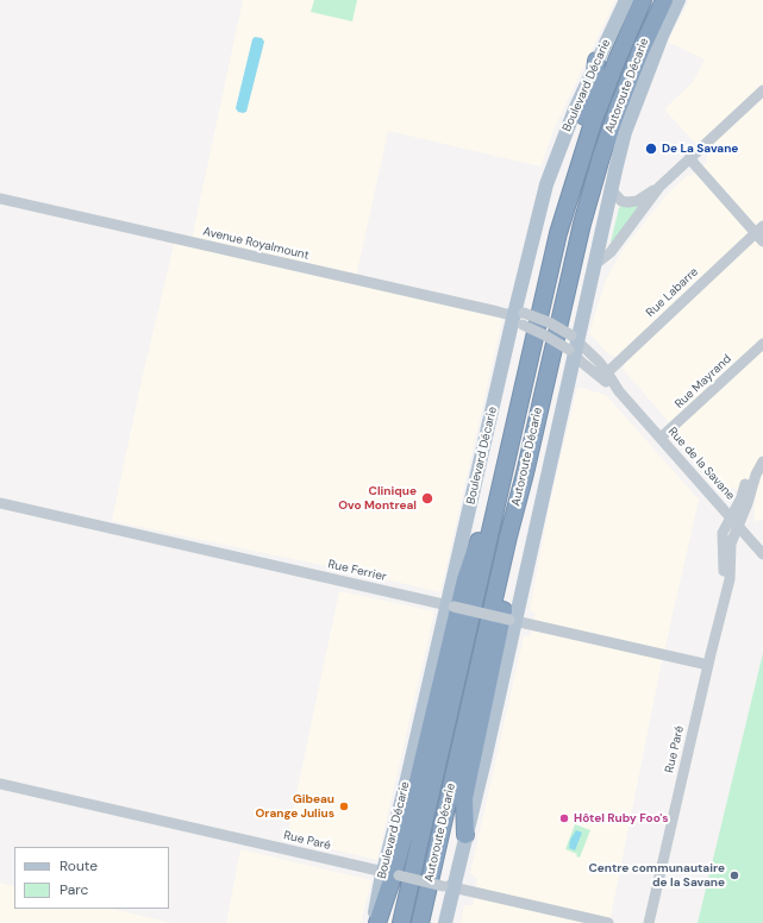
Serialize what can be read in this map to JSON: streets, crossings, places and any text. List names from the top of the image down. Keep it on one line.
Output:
{"streets":{"highway":["Autoroute Décarie"],"main road":["Boulevard Décarie"],"street":["Avenue Royalmount","Rue Labarre","Rue Mayrand","Rue de la Savane","Rue Ferrier","Rue Paré"]},"crossings":[["Boulevard Décarie","Avenue Royalmount"],["Boulevard Décarie","Rue de la Savane"],["Boulevard Décarie","Rue Ferrier"],["Boulevard Décarie","Rue Paré"],["Avenue Royalmount","Rue de la Savane"],["Rue Labarre","Rue de la Savane"],["Rue Mayrand","Rue de la Savane"],["Rue Ferrier","Rue Paré"]],"places":["De La Savane","Clinique Ovo Montreal","Gibeau Orange Julius","Hôtel Ruby Foo's","Centre communautaire de la Savane"],"legend":["Route","Parc"]}
